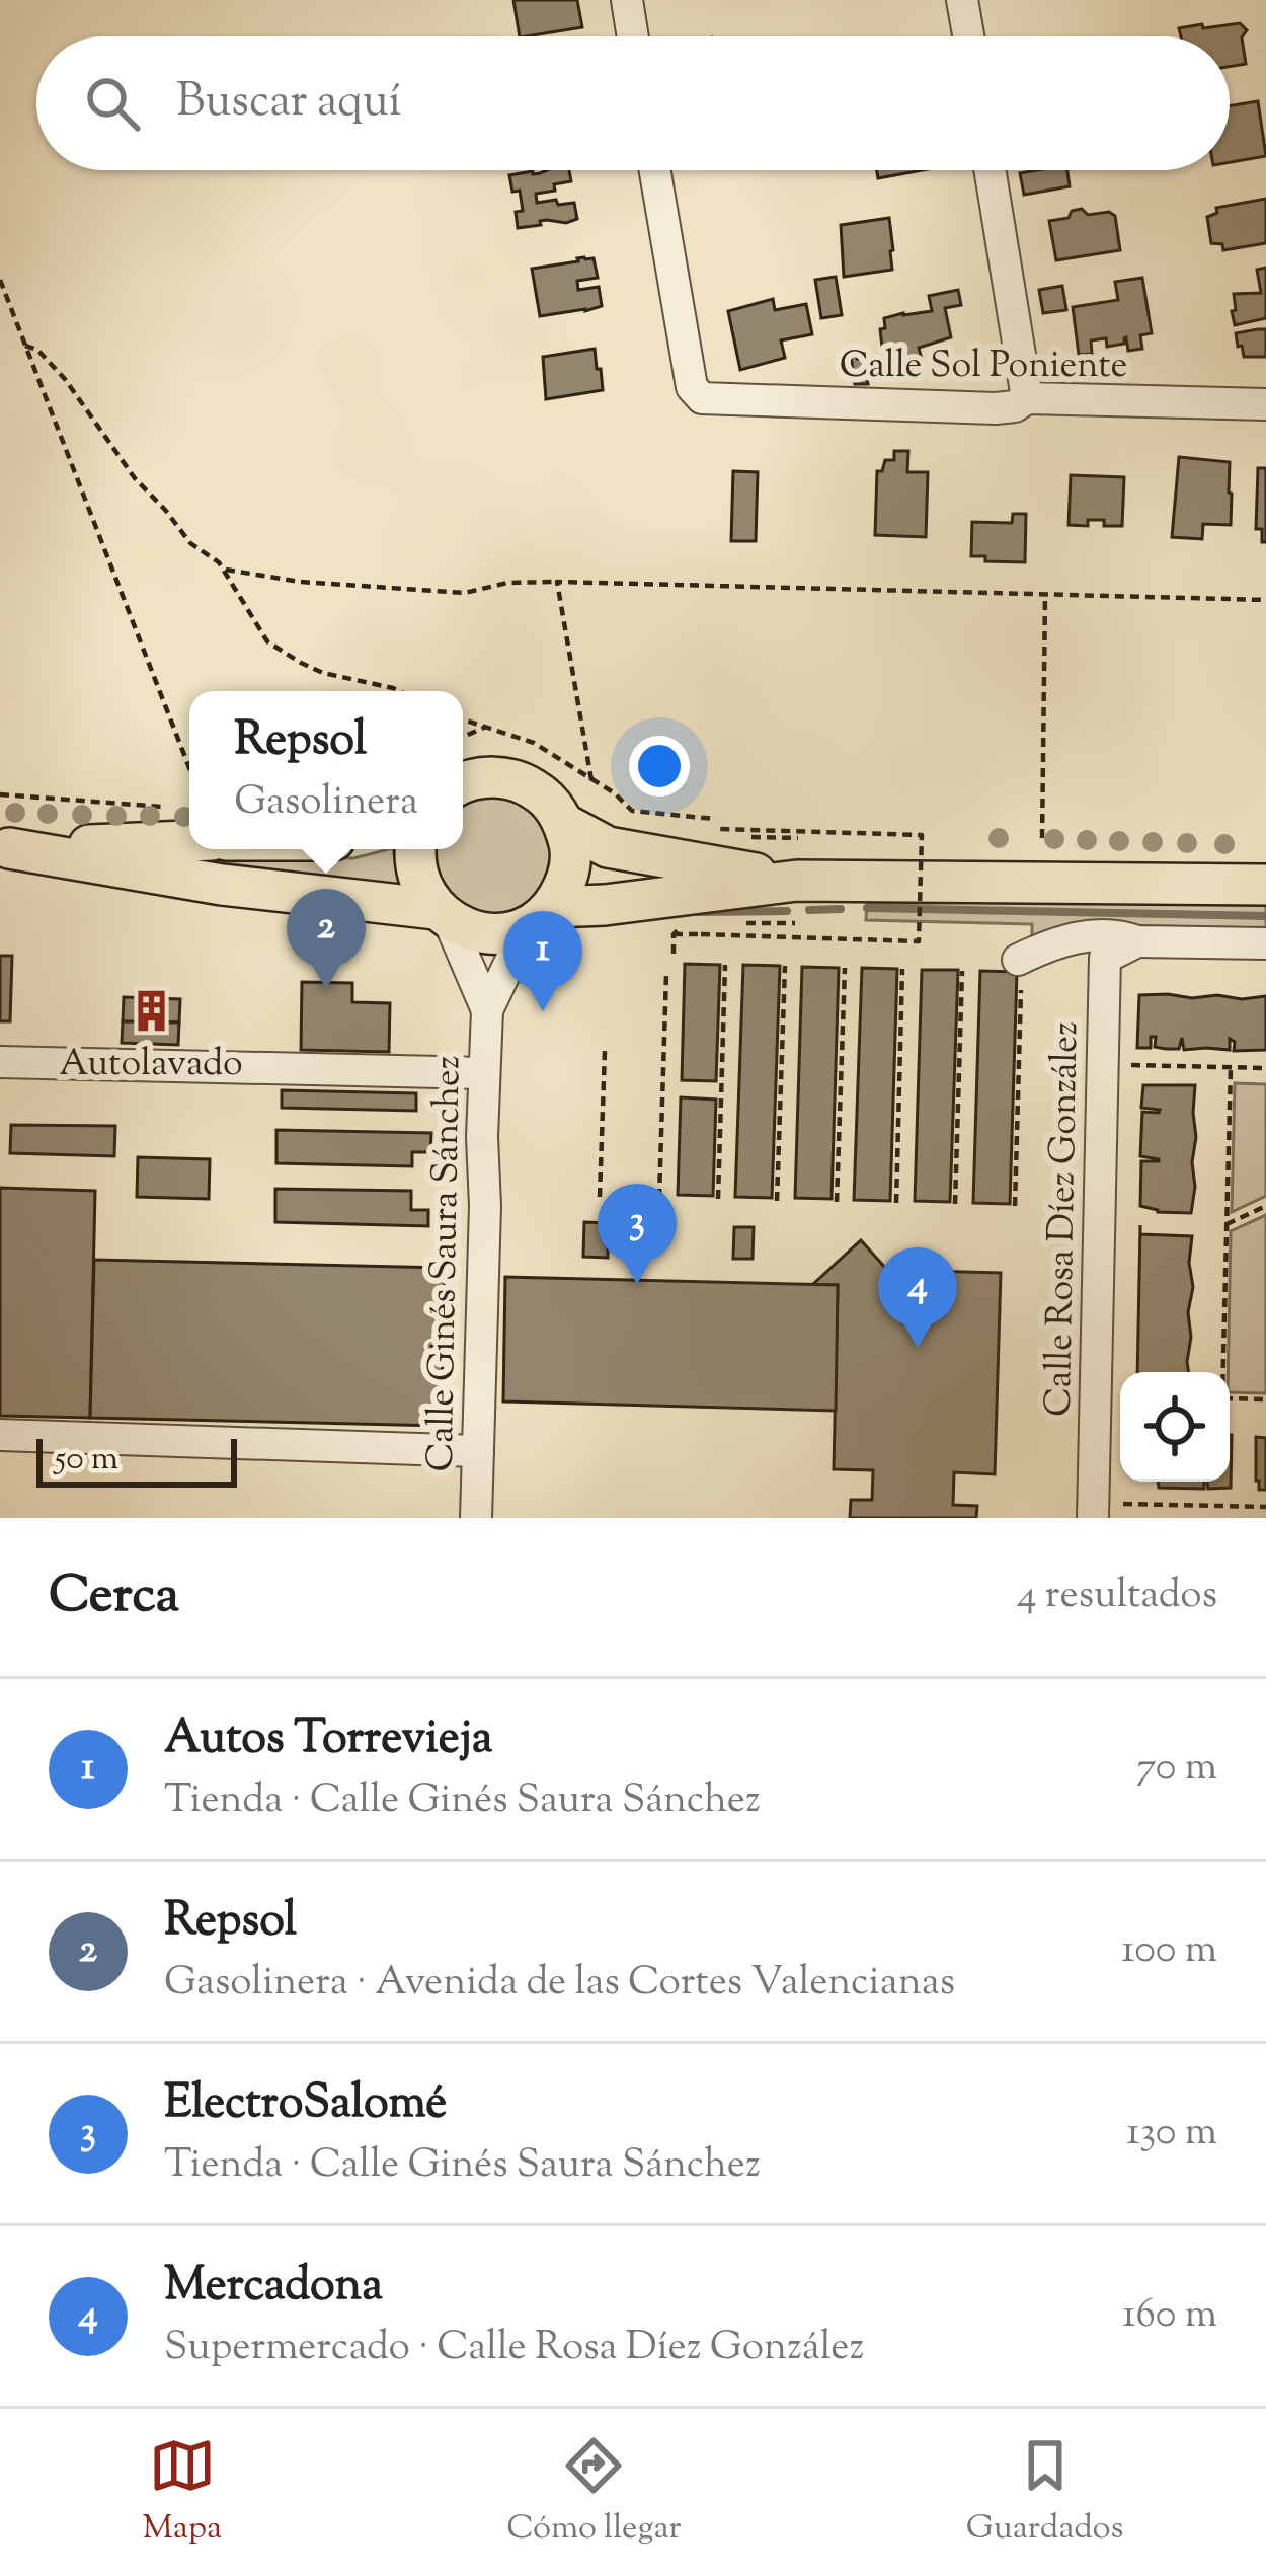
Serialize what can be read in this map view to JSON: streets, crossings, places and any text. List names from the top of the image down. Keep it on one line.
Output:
{"streets":{"street":["Calle Sol Poniente","Calle Rosa Díez González","Calle Ginés Saura Sánchez"]},"places":{"building":["Autolavado"]},"scale_bar":"50 m","page":{"search":"Buscar aquí","popup":["Repsol","Gasolinera"],"pins":["2","1","3","4"],"scale":"50 m","heading":["Cerca","4 resultados"],"list":[{"mark":"1","name":"Autos Torrevieja","note":"Tienda · Calle Ginés Saura Sánchez","value":"70 m"},{"mark":"2","name":"Repsol","note":"Gasolinera · Avenida de las Cortes Valencianas","value":"100 m"},{"mark":"3","name":"ElectroSalomé","note":"Tienda · Calle Ginés Saura Sánchez","value":"130 m"},{"mark":"4","name":"Mercadona","note":"Supermercado · Calle Rosa Díez González","value":"160 m"}],"nav":["Mapa","Cómo llegar","Guardados"]}}
